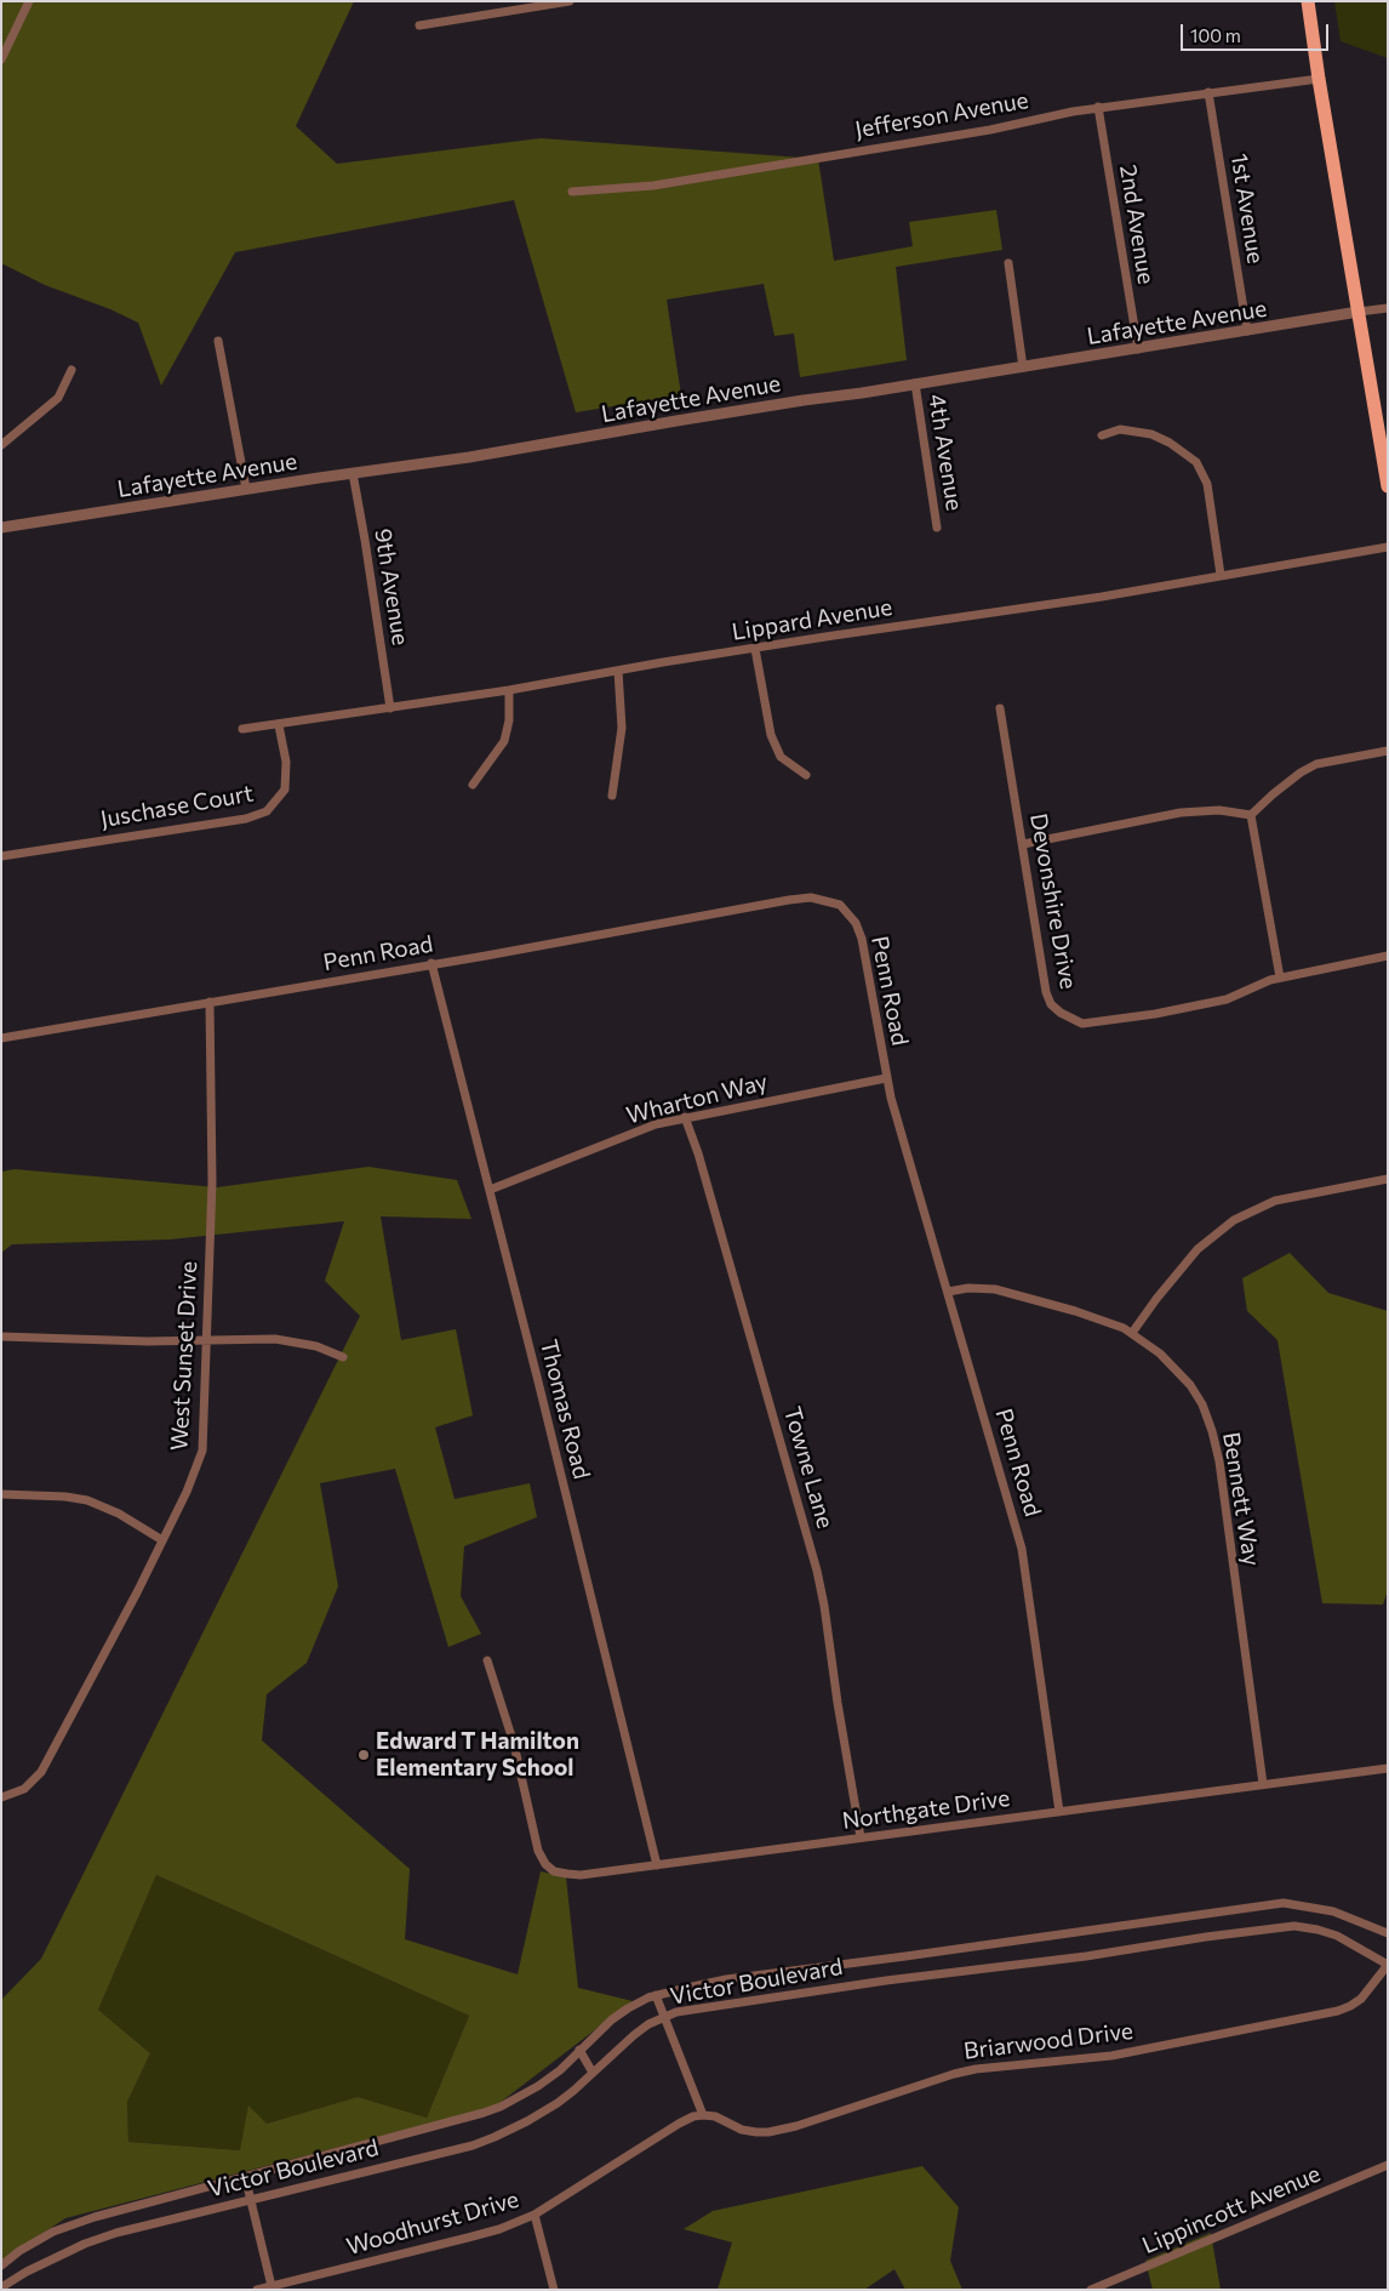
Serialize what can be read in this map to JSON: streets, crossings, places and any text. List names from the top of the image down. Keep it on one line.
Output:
{"streets":{"street":["Jefferson Avenue","1st Avenue","2nd Avenue","Lafayette Avenue","4th Avenue","9th Avenue","Lippard Avenue","Juschase Court","Devonshire Drive","Penn Road","Wharton Way","West Sunset Drive","Thomas Road","Towne Lane","Bennett Way","Northgate Drive","Victor Boulevard","Briarwood Drive","Lippincott Avenue","Woodhurst Drive"]},"crossings":[["Jefferson Avenue","1st Avenue"],["Jefferson Avenue","2nd Avenue"],["1st Avenue","Lafayette Avenue"],["2nd Avenue","Lafayette Avenue"],["Lafayette Avenue","4th Avenue"],["Lafayette Avenue","9th Avenue"],["9th Avenue","Lippard Avenue"],["Lippard Avenue","Juschase Court"],["Penn Road","Wharton Way"],["Penn Road","West Sunset Drive"],["Penn Road","Thomas Road"],["Penn Road","Bennett Way"],["Penn Road","Northgate Drive"],["Wharton Way","Thomas Road"],["Wharton Way","Towne Lane"],["Thomas Road","Northgate Drive"],["Towne Lane","Northgate Drive"],["Bennett Way","Northgate Drive"],["Victor Boulevard","Briarwood Drive"],["Briarwood Drive","Woodhurst Drive"]],"places":["Edward T Hamilton Elementary School"],"scale_bar":"100 m"}
